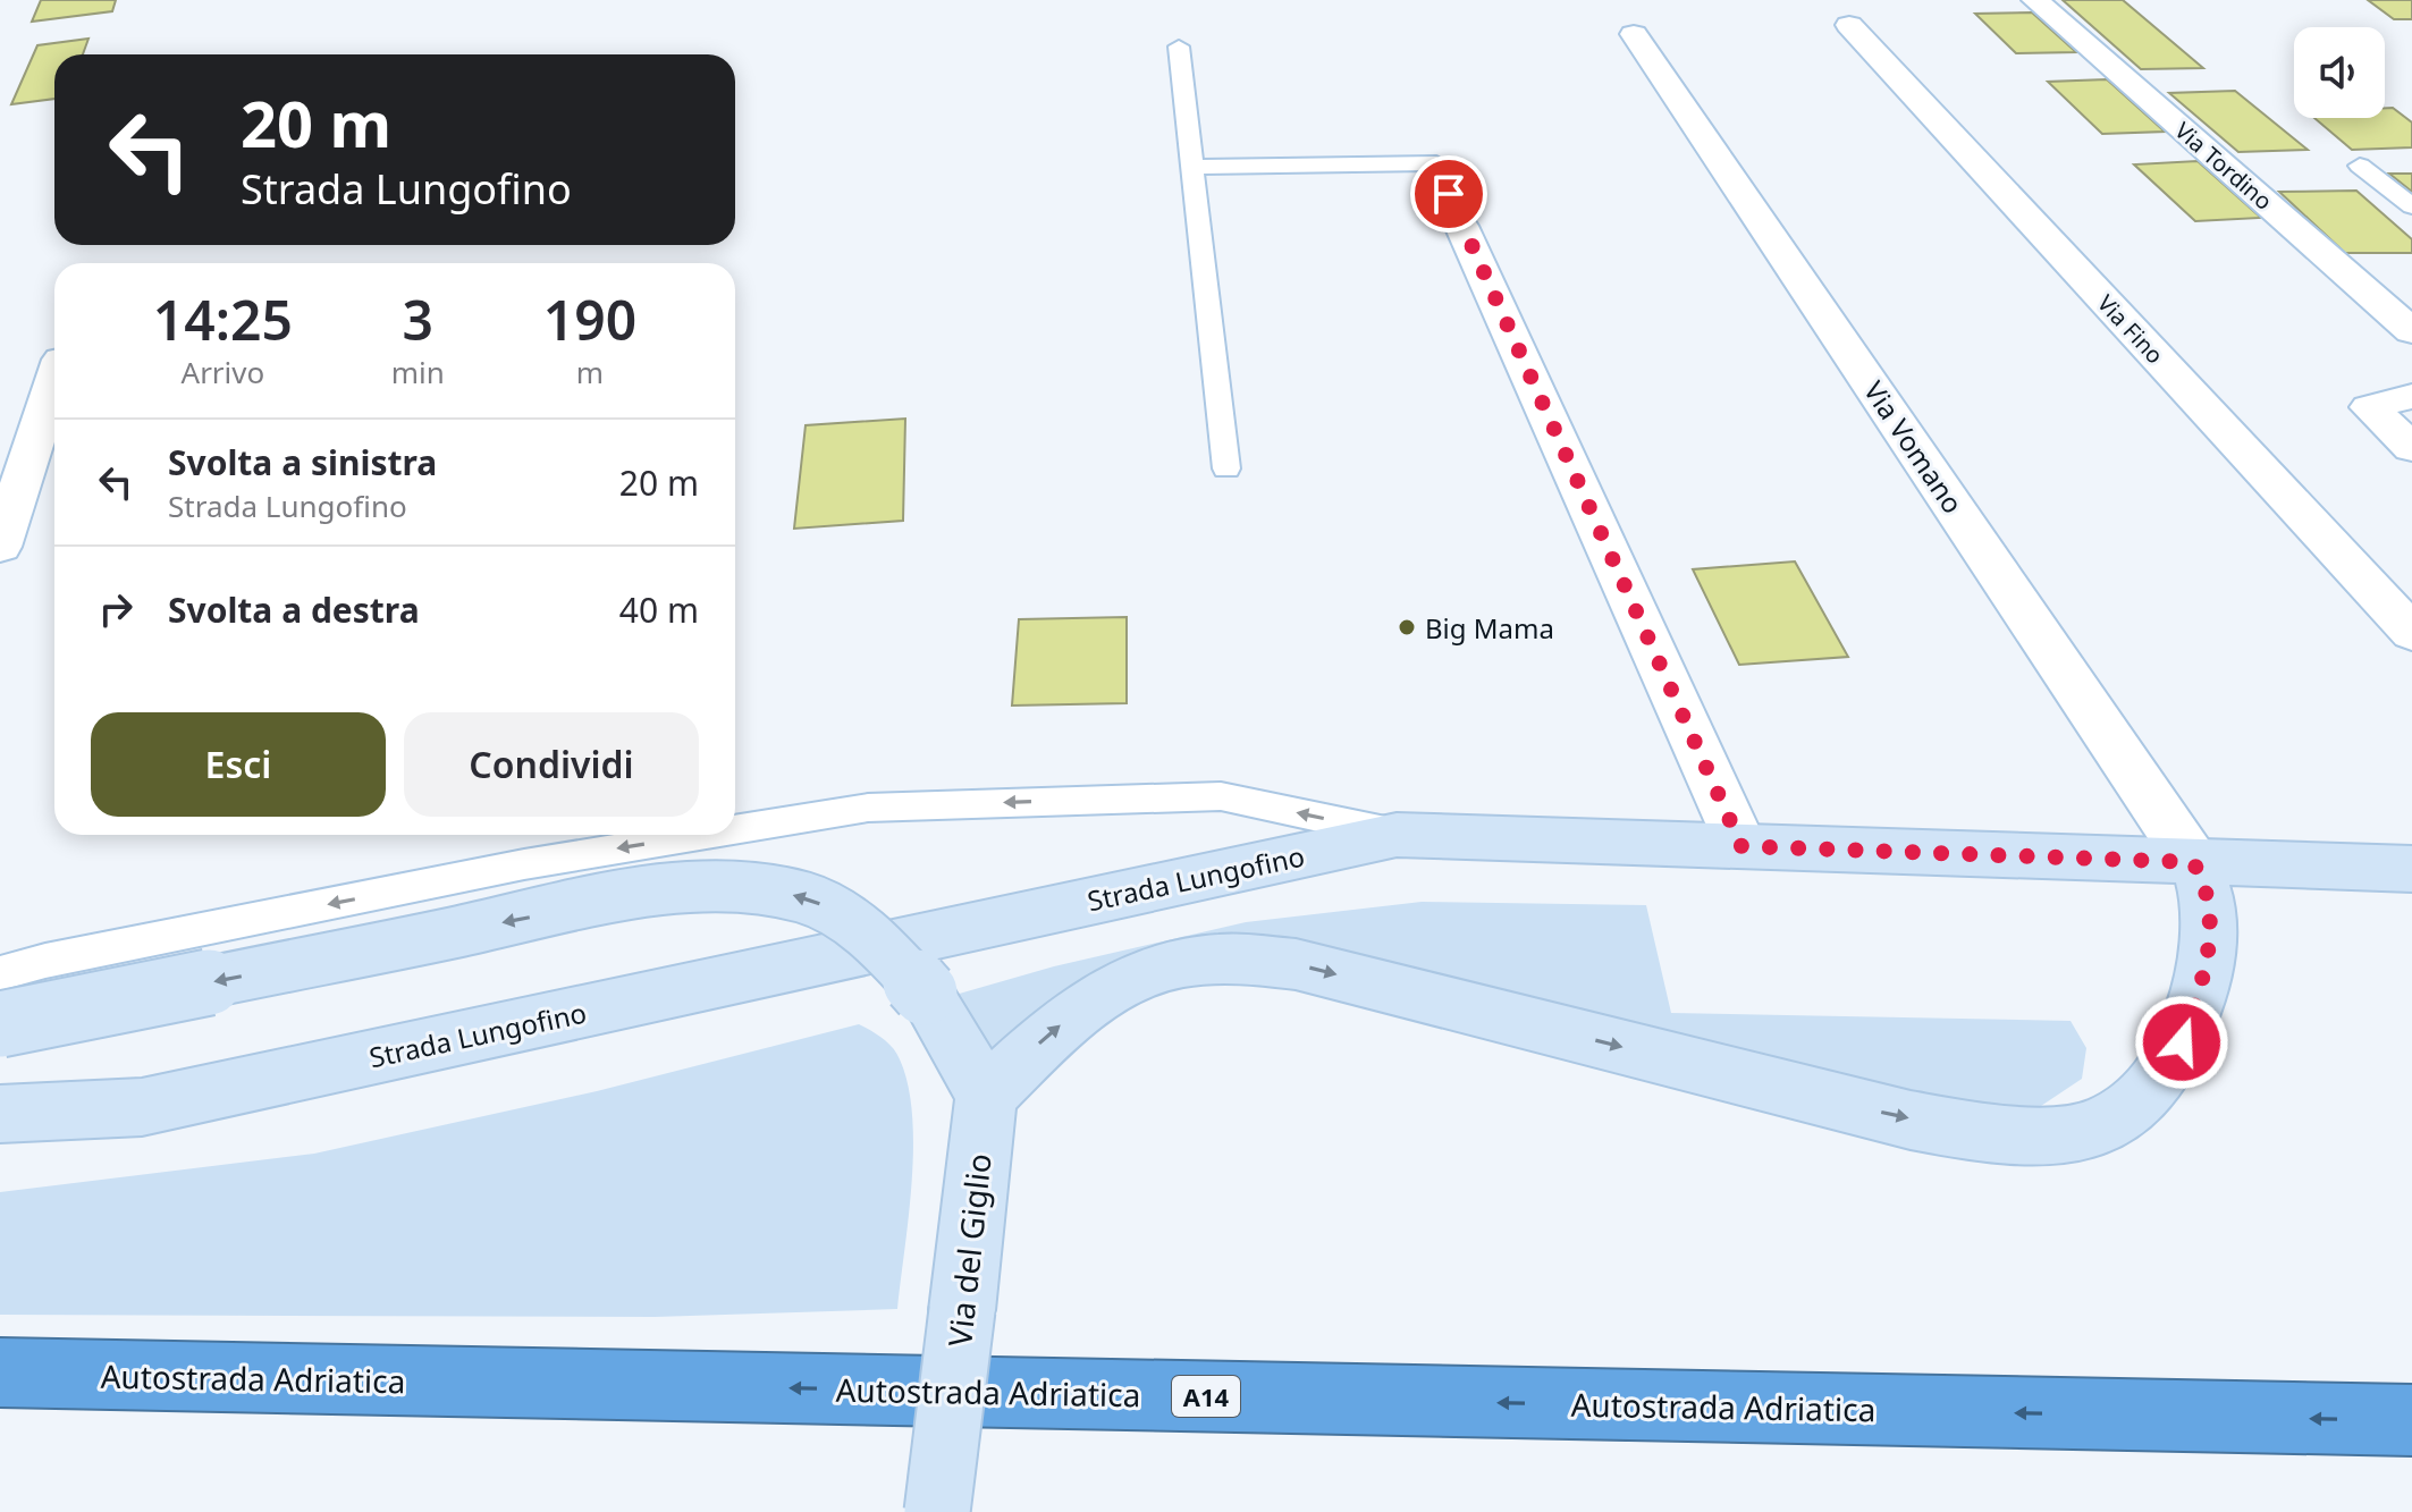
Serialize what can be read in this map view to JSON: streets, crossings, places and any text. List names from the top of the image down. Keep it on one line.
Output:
{"streets":{"highway":["Autostrada Adriatica","A14"],"main road":["Strada Lungofino","Via del Giglio"],"street":["Via Tordino","Via Fino","Via Vomano"]},"crossings":[["Via Vomano","Strada Lungofino"]],"one_way":["Autostrada Adriatica"],"places":["Big Mama"],"page":{"turn":["20 m","Strada Lungofino"],"eta":["14:25","Arrivo","3","min","190","m"],"list":[{"name":"Svolta a sinistra","note":"Strada Lungofino","value":"20 m"},{"name":"Svolta a destra","value":"40 m"}],"buttons":["Esci","Condividi"]}}
